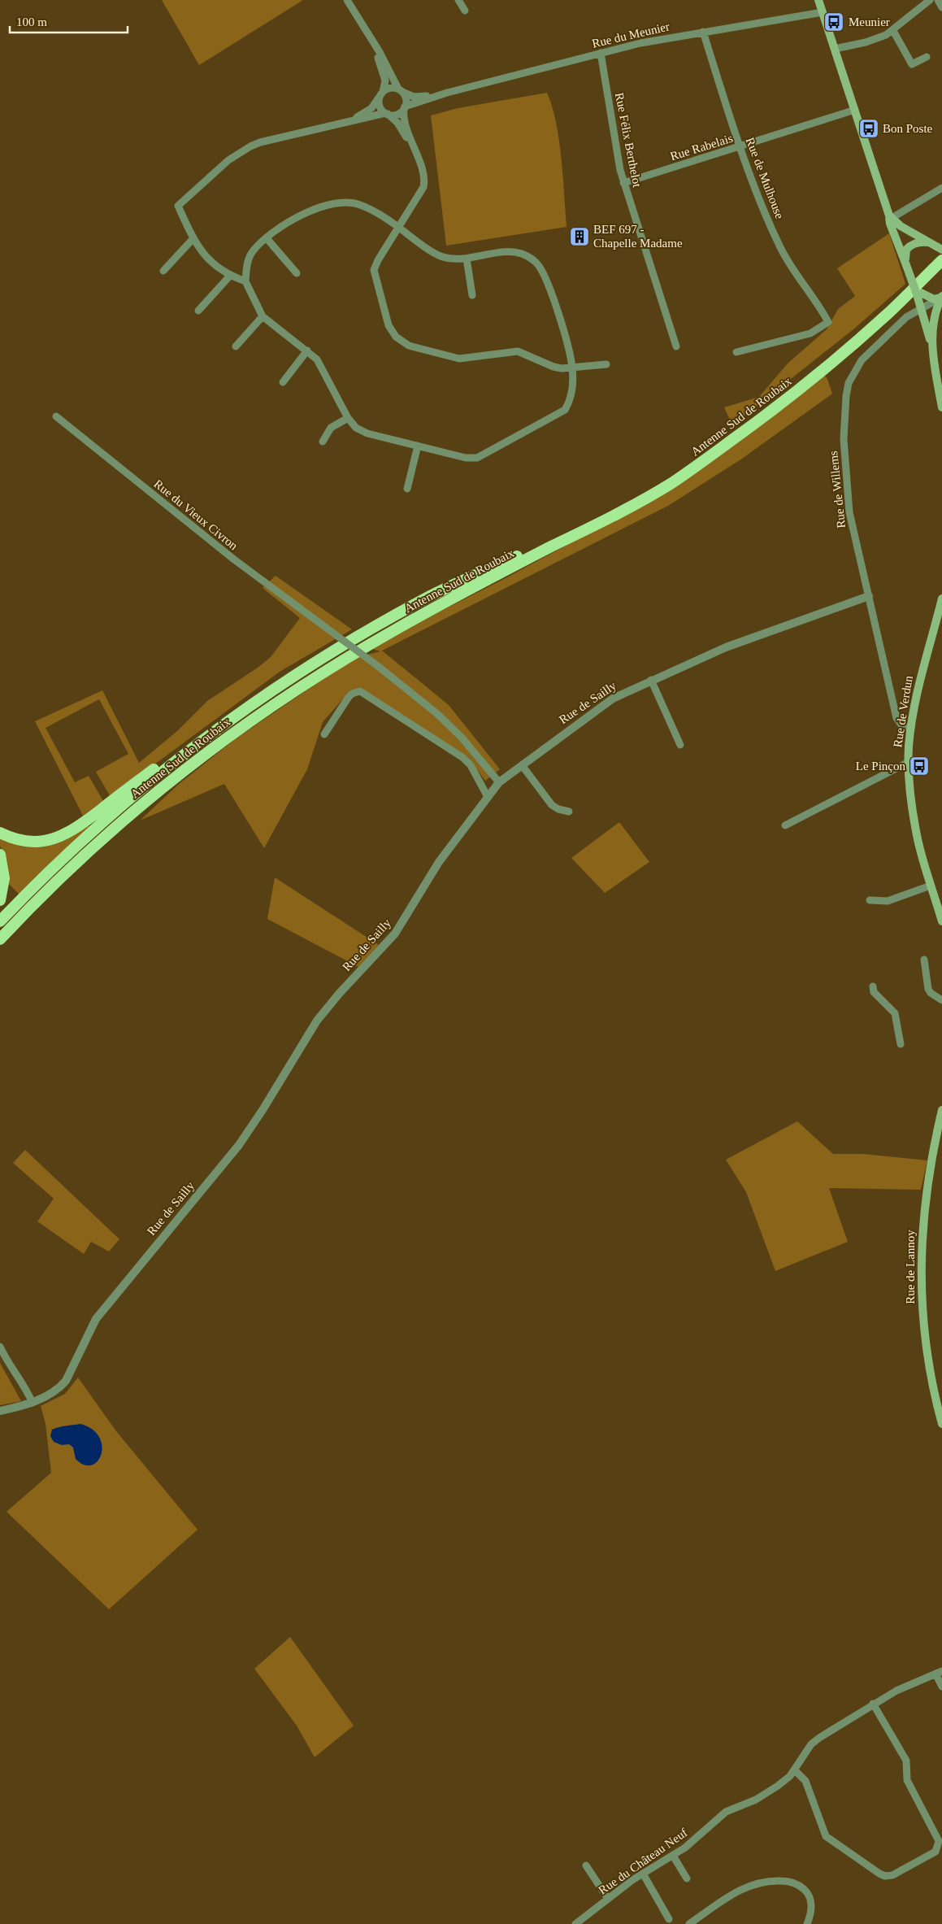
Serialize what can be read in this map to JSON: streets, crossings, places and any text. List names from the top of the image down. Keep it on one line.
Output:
{"streets":{"highway":["Antenne Sud de Roubaix"],"main road":["Rue de Verdun","Rue de Lannoy"],"street":["Rue du Meunier","Rue Félix Berthelot","Rue Rabelais","Rue de Mulhouse","Rue de Willems","Rue du Vieux Civron","Rue de Sailly","Rue du Château Neuf"]},"crossings":[["Rue du Meunier","Rue Félix Berthelot"],["Rue du Meunier","Rue de Mulhouse"],["Rue Félix Berthelot","Rue Rabelais"],["Rue Rabelais","Rue de Mulhouse"],["Rue de Willems","Rue de Sailly"],["Rue de Willems","Rue de Verdun"],["Rue du Vieux Civron","Rue de Sailly"]],"places":{"bus stop":["Meunier","Bon Poste","Le Pinçon"],"building":["BEF 697 - Chapelle Madame"]},"scale_bar":"100 m"}
